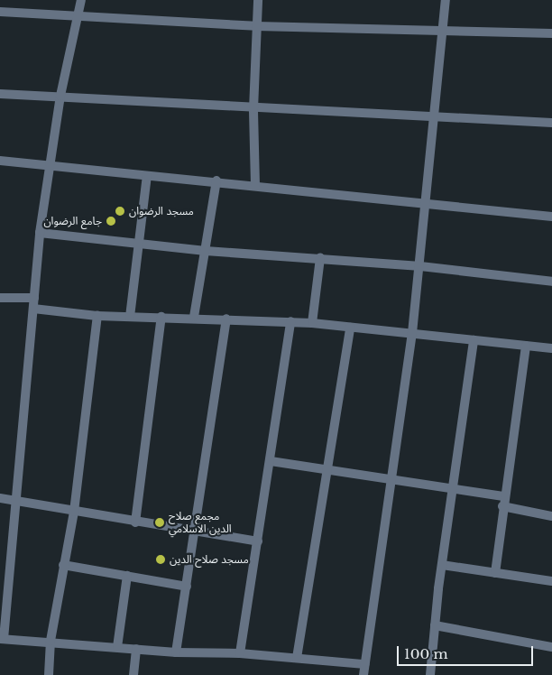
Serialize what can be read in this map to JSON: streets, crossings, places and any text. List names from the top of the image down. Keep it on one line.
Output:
{"places":["مسجد الرضوان","جامع الرضوان","مجمع صلاح الدين الاسلامي","مسجد صلاح الدين"],"scale_bar":"100 m"}
